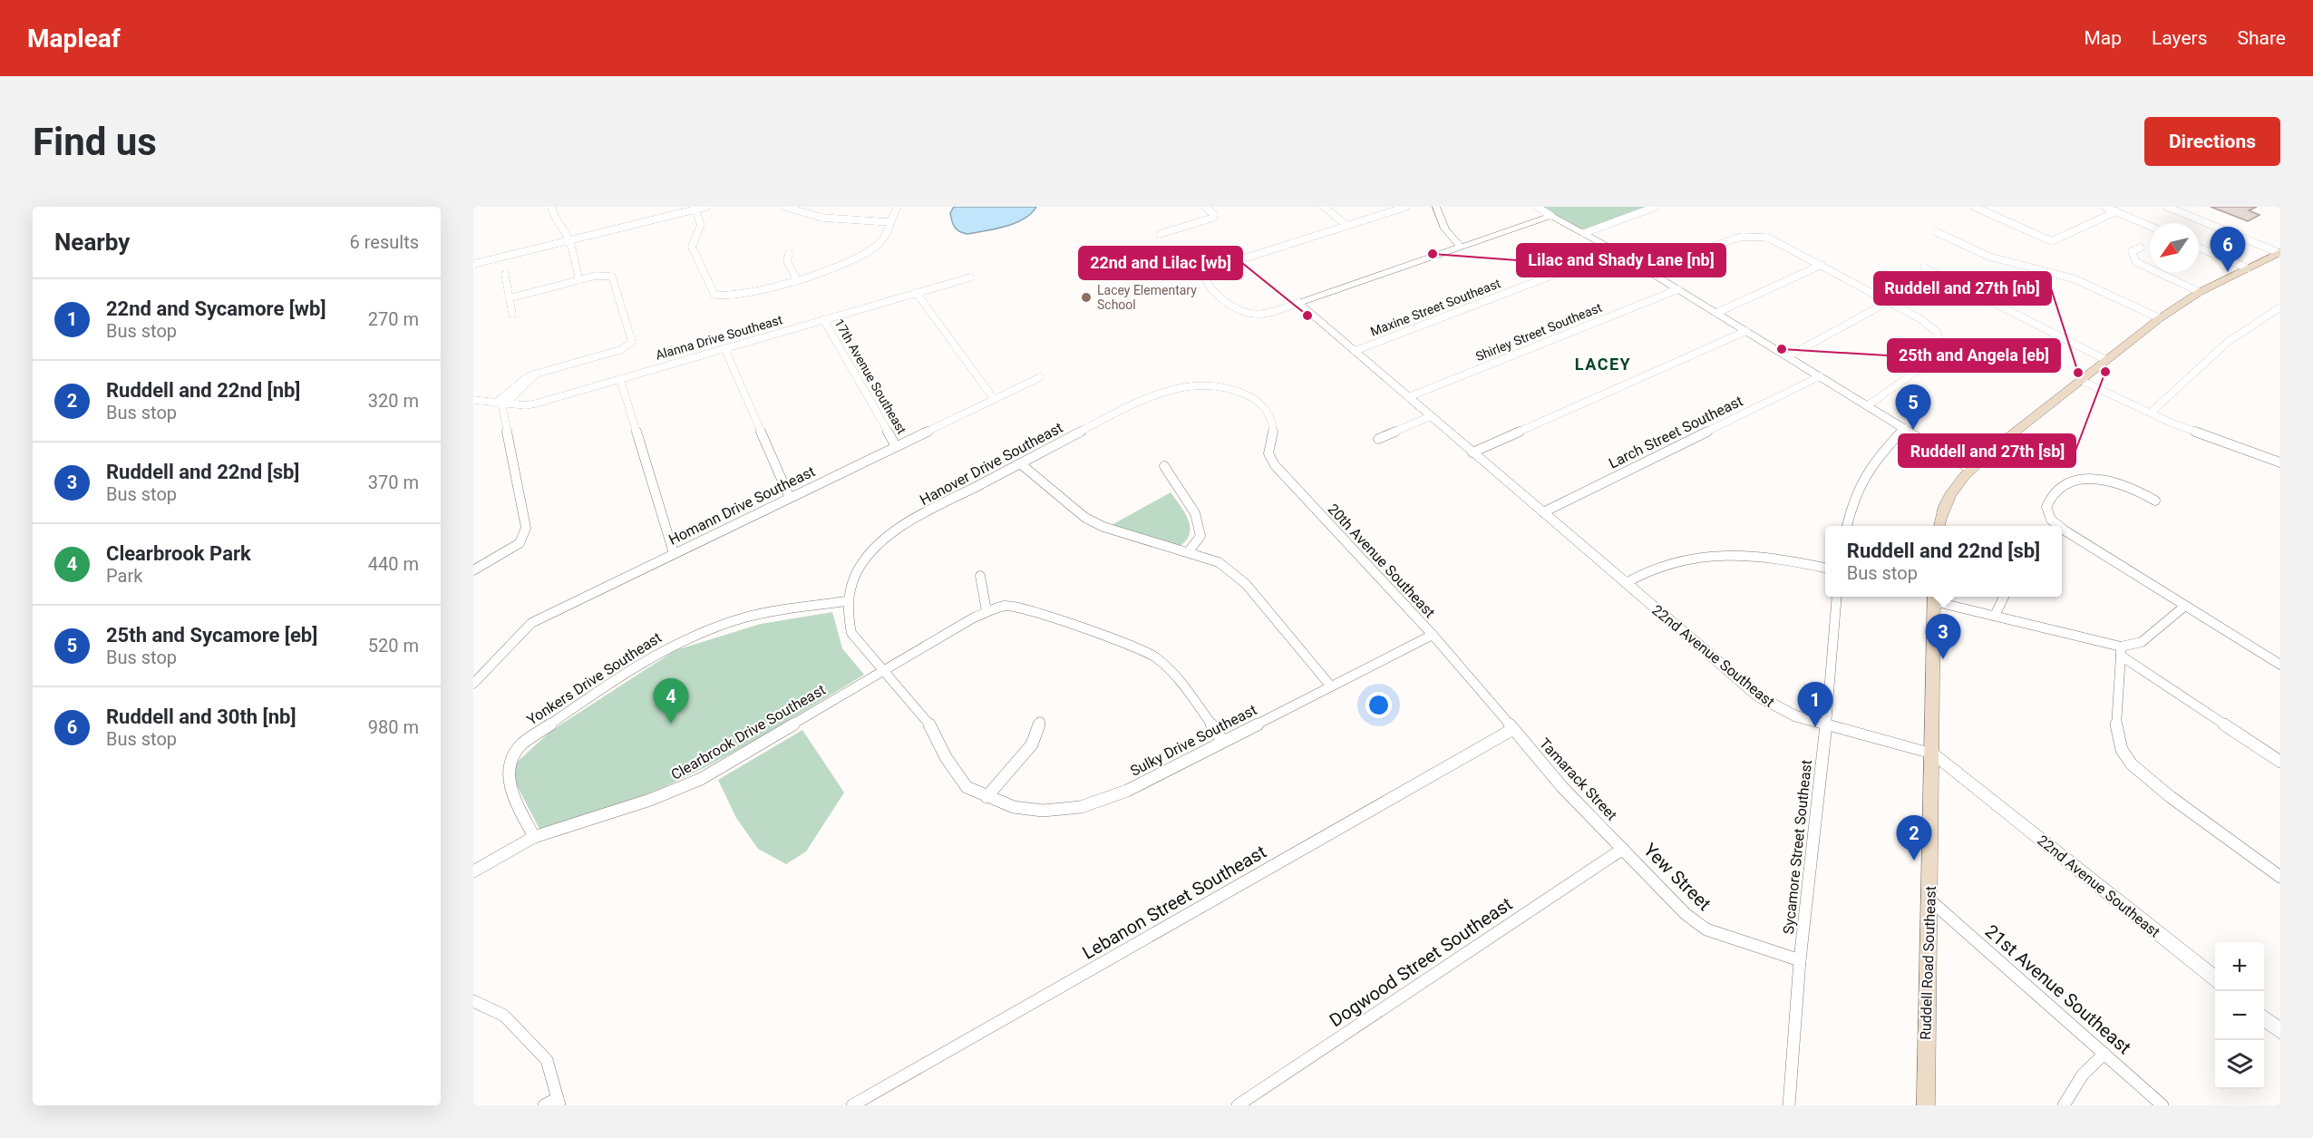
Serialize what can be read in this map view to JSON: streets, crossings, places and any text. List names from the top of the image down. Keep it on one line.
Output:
{"streets":{"main road":["Ruddell Road Southeast"],"street":["Maxine Street Southeast","Shirley Street Southeast","Alanna Drive Southeast","17th Avenue Southeast","Larch Street Southeast","Hanover Drive Southeast","Homann Drive Southeast","20th Avenue Southeast","22nd Avenue Southeast","Yonkers Drive Southeast","Clearbrook Drive Southeast","Sulky Drive Southeast","Tamarack Street","Sycamore Street Southeast","Yew Street","Lebanon Street Southeast","Dogwood Street Southeast","21st Avenue Southeast"]},"crossings":[["Maxine Street Southeast","22nd Avenue Southeast"],["Shirley Street Southeast","22nd Avenue Southeast"],["Alanna Drive Southeast","17th Avenue Southeast"],["17th Avenue Southeast","Homann Drive Southeast"],["Larch Street Southeast","22nd Avenue Southeast"],["Hanover Drive Southeast","20th Avenue Southeast"],["Hanover Drive Southeast","Yonkers Drive Southeast"],["Hanover Drive Southeast","Clearbrook Drive Southeast"],["Hanover Drive Southeast","Sulky Drive Southeast"],["20th Avenue Southeast","Sulky Drive Southeast"],["20th Avenue Southeast","Tamarack Street"],["20th Avenue Southeast","Lebanon Street Southeast"],["22nd Avenue Southeast","Sycamore Street Southeast"],["22nd Avenue Southeast","Ruddell Road Southeast"],["Yonkers Drive Southeast","Clearbrook Drive Southeast"],["Tamarack Street","Yew Street"],["Tamarack Street","Lebanon Street Southeast"],["Tamarack Street","Dogwood Street Southeast"],["Sycamore Street Southeast","Yew Street"],["Yew Street","Dogwood Street Southeast"],["Ruddell Road Southeast","21st Avenue Southeast"]],"districts":["LACEY"],"places":["Lilac and Shady Lane [nb]","Lacey Elementary School","22nd and Lilac [wb]","25th and Angela [eb]","Ruddell and 27th [sb]","Ruddell and 27th [nb]"],"north":"bottom left","page":{"header":"Mapleaf","nav":["Map","Layers","Share"],"buttons":"Directions","title":"Find us","heading":["Nearby","6 results"],"pins":["6","5","3","4","1","2"],"list":[{"mark":"1","name":"22nd and Sycamore [wb]","note":"Bus stop","value":"270 m"},{"mark":"2","name":"Ruddell and 22nd [nb]","note":"Bus stop","value":"320 m"},{"mark":"3","name":"Ruddell and 22nd [sb]","note":"Bus stop","value":"370 m"},{"mark":"4","name":"Clearbrook Park","note":"Park","value":"440 m"},{"mark":"5","name":"25th and Sycamore [eb]","note":"Bus stop","value":"520 m"},{"mark":"6","name":"Ruddell and 30th [nb]","note":"Bus stop","value":"980 m"}],"popup":["Ruddell and 22nd [sb]","Bus stop"],"map_buttons":["+","−"]}}
